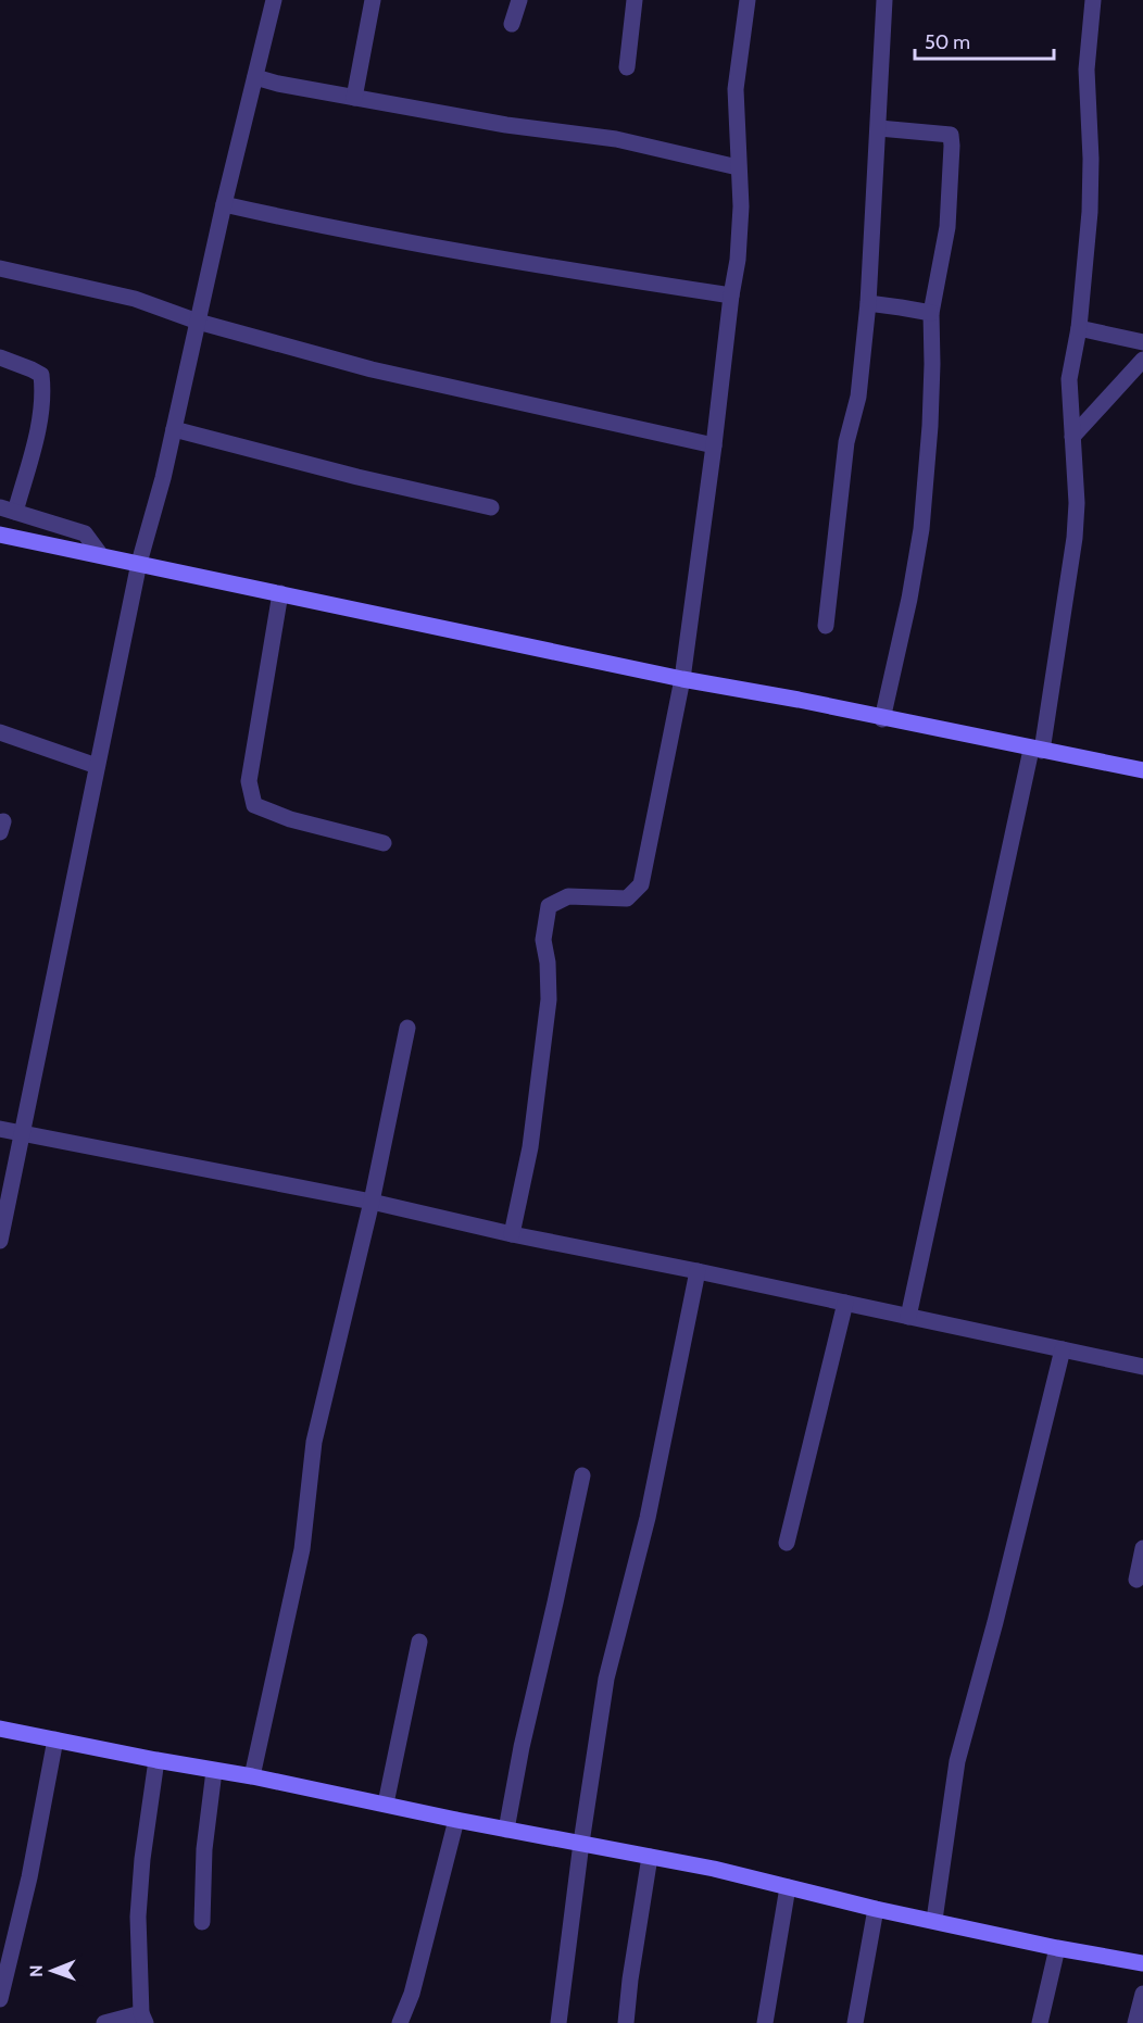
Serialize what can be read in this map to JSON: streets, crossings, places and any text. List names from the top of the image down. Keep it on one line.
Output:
{"scale_bar":"50 m","north":"left"}
